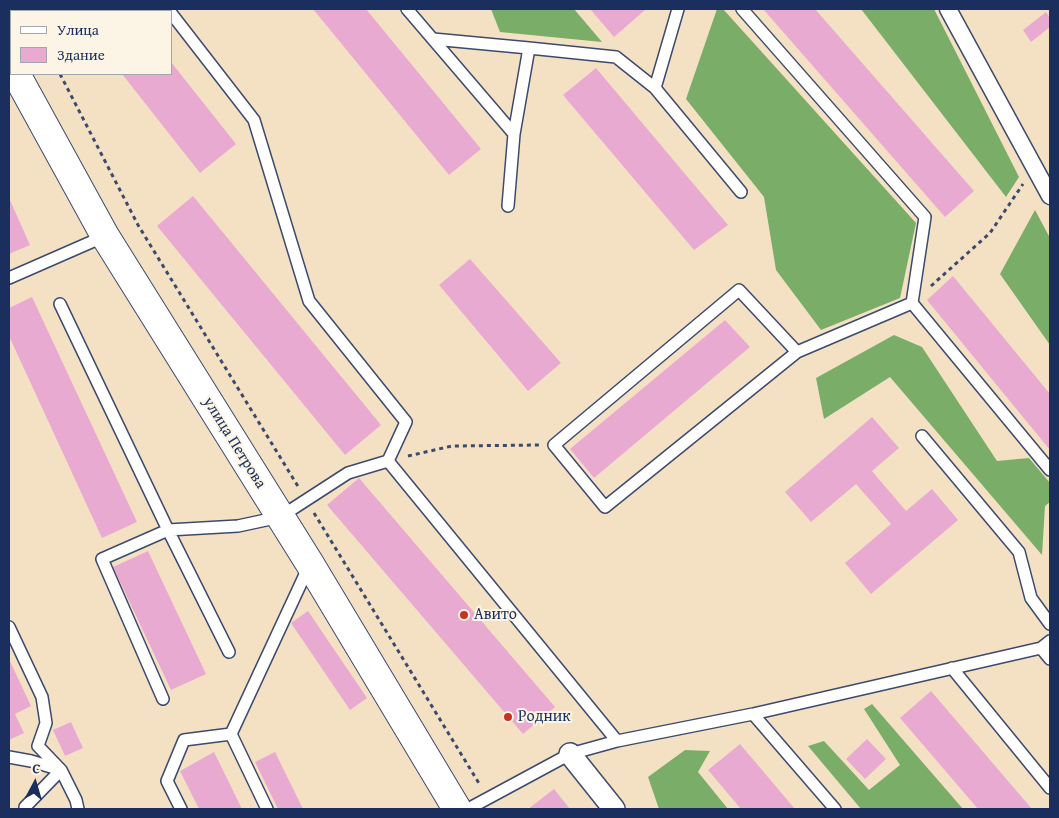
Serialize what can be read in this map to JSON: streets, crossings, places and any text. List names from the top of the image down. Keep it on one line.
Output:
{"streets":{"street":["улица Петрова"]},"places":["Авито","Родник"],"legend":["Улица","Здание"],"north":"top"}
